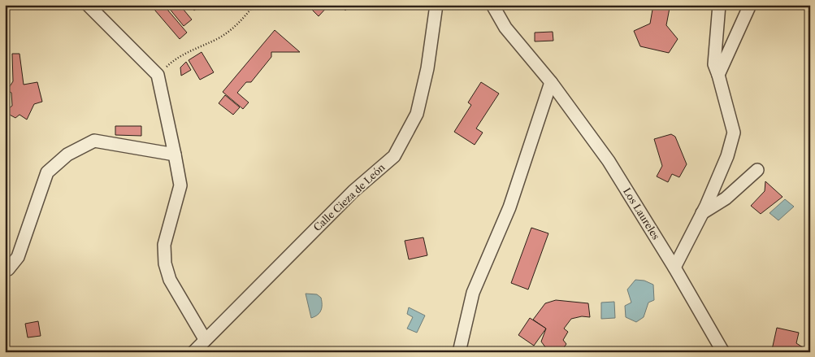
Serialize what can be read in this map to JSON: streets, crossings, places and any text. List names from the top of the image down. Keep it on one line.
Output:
{"streets":{"street":["Calle Cieza de León","Los Laureles"]}}
